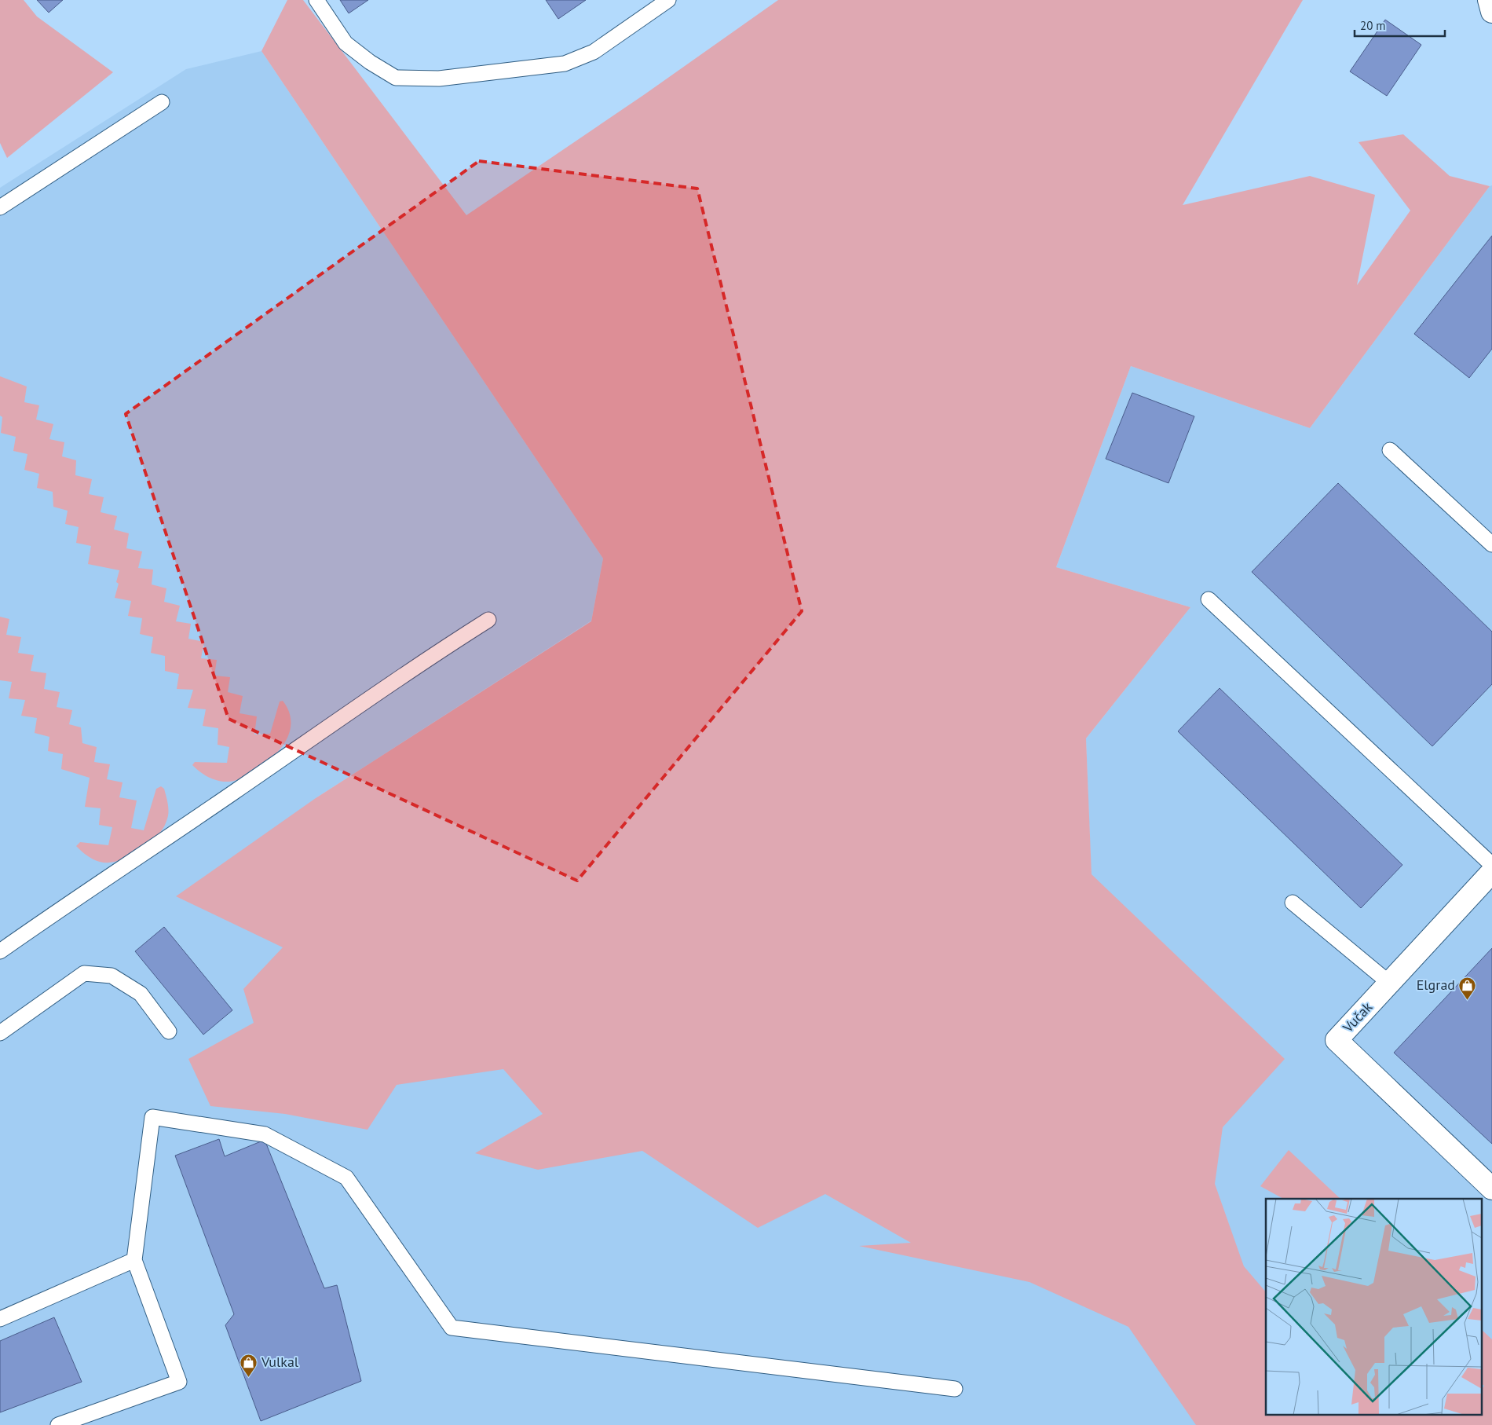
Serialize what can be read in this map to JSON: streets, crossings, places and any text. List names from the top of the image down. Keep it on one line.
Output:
{"streets":{"street":["Vučak"]},"places":{"shop":["Elgrad","Vulkal"]},"scale_bar":"20 m"}
